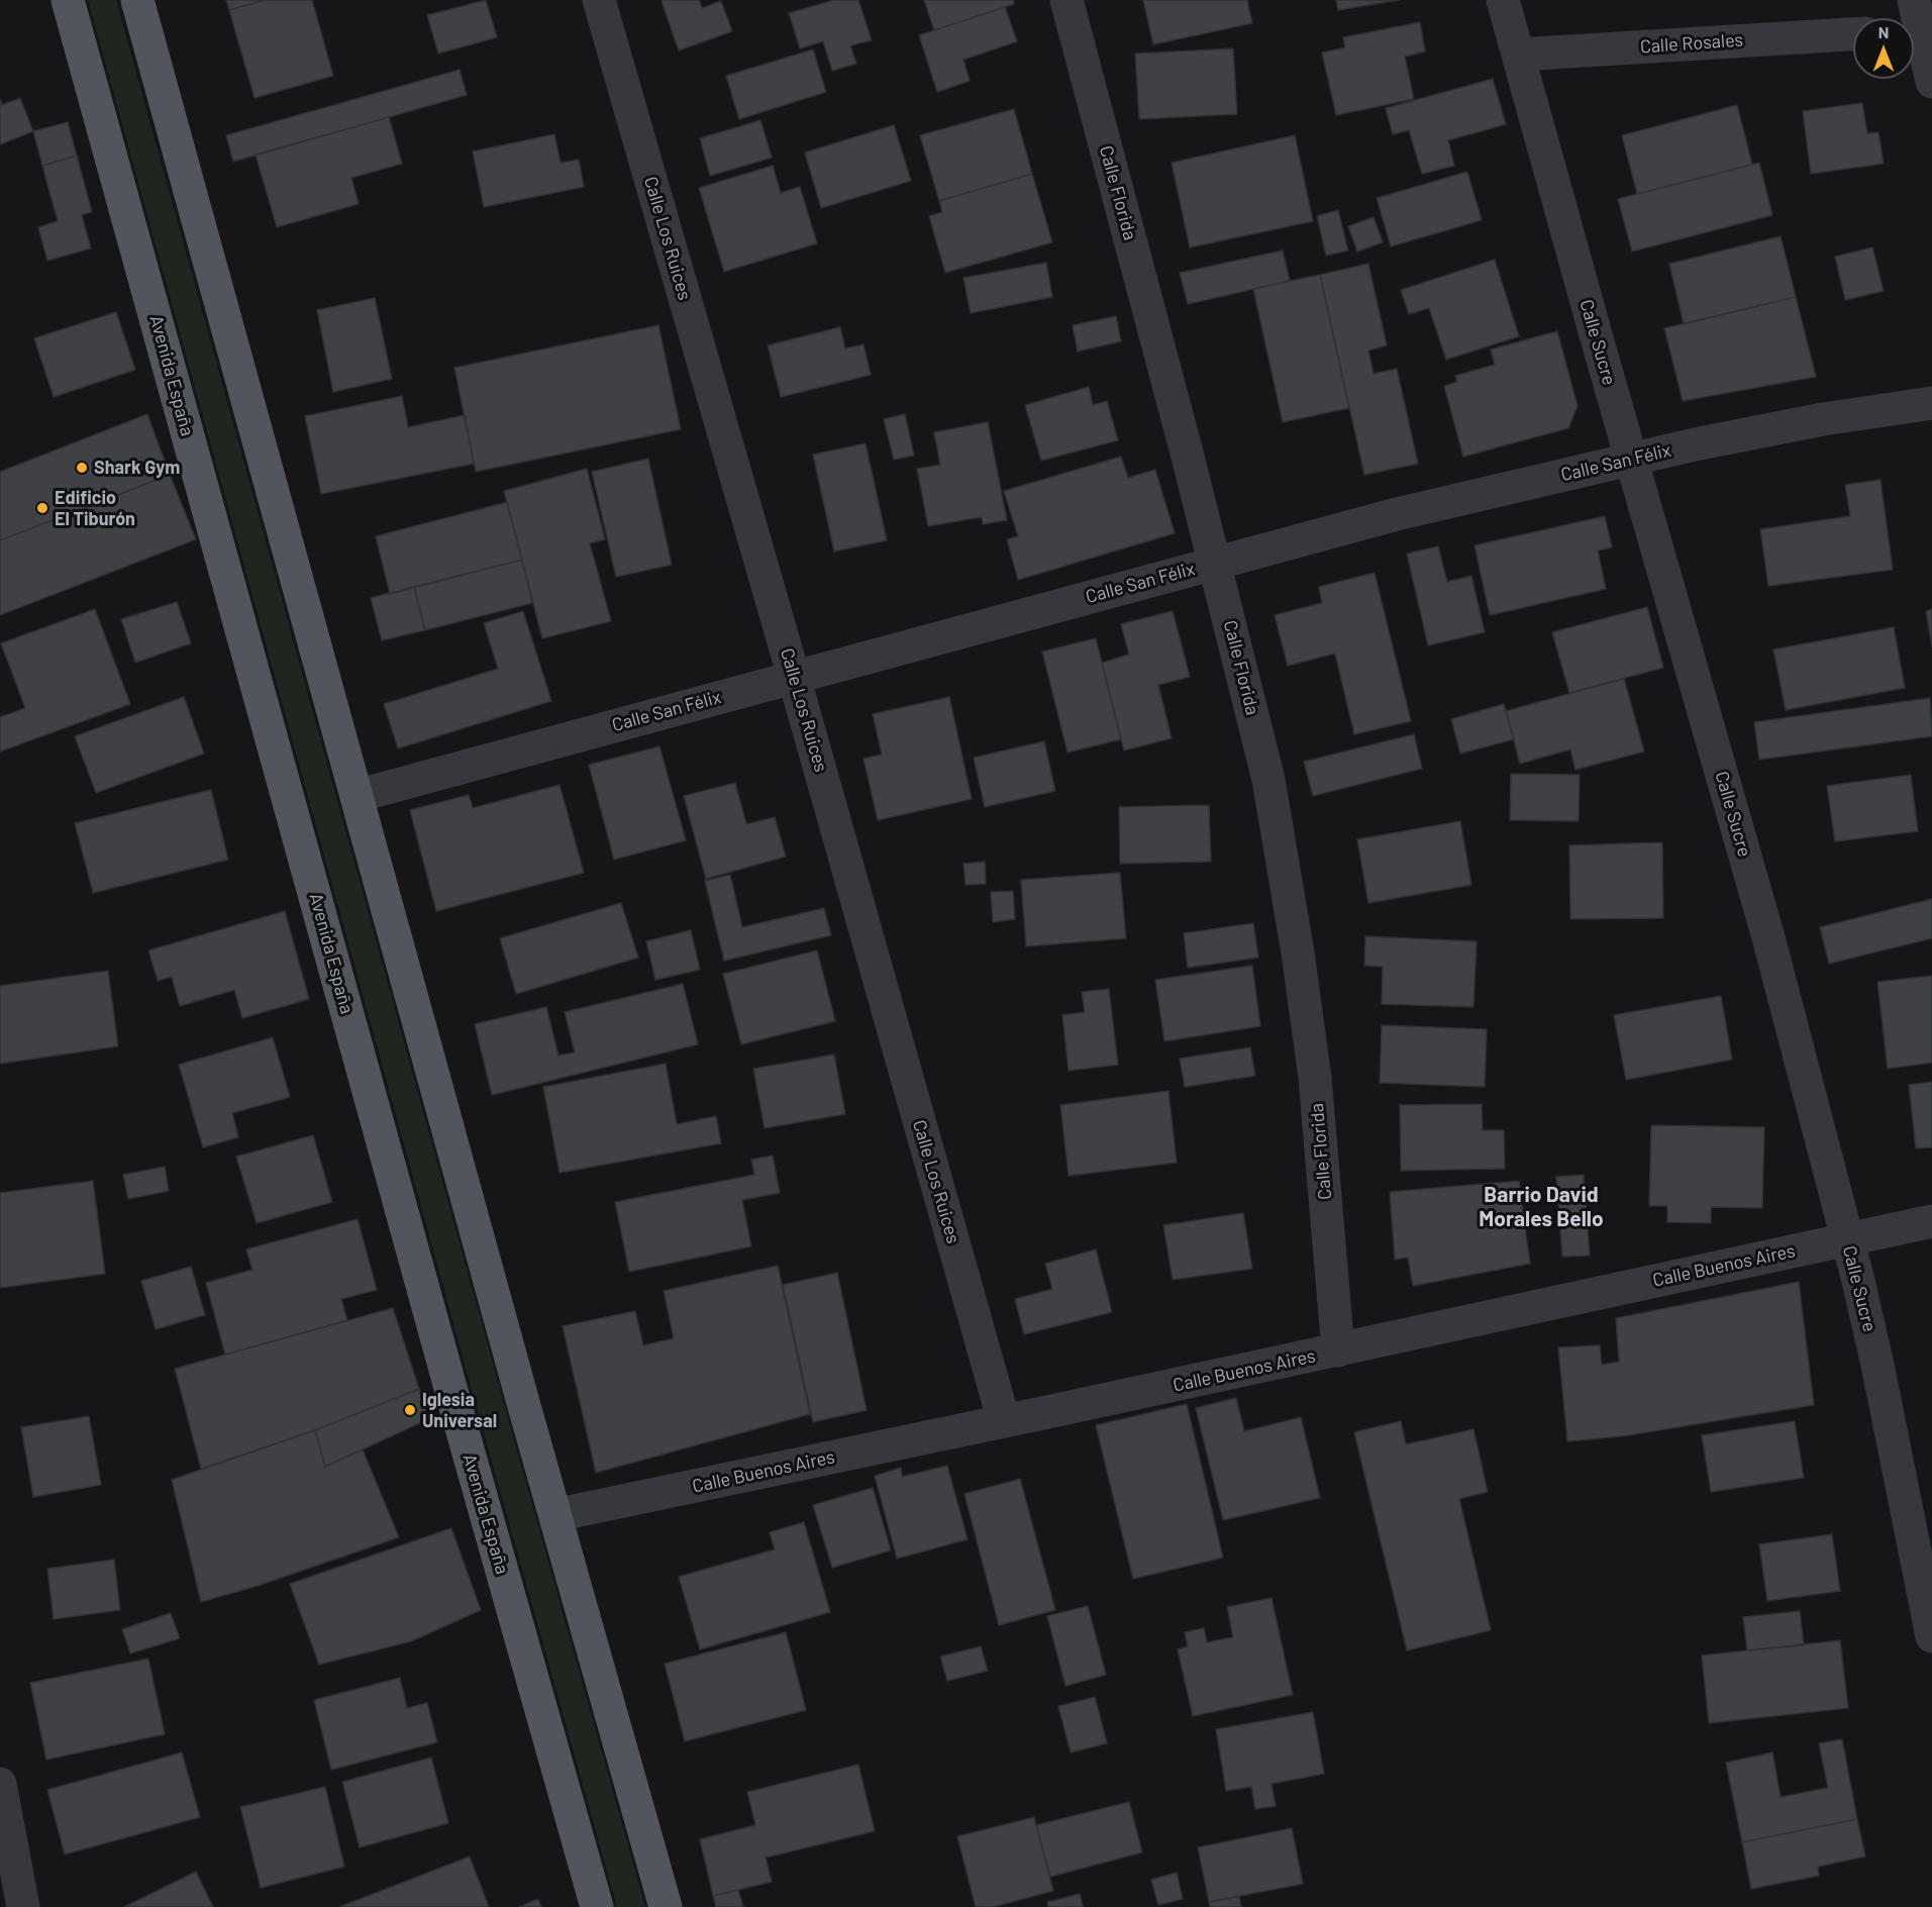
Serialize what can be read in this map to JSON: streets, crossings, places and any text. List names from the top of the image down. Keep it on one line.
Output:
{"streets":{"main road":["Avenida España"],"street":["Calle Rosales","Calle Florida","Calle Los Ruices","Calle Sucre","Calle San Félix","Calle Buenos Aires"]},"crossings":[["Calle Rosales","Calle Sucre"],["Calle Florida","Calle San Félix"],["Calle Florida","Calle Buenos Aires"],["Calle Los Ruices","Calle San Félix"],["Calle Los Ruices","Calle Buenos Aires"],["Calle Sucre","Calle San Félix"],["Calle Sucre","Calle Buenos Aires"]],"districts":["Barrio David Morales Bello"],"places":["Shark Gym","Edificio El Tiburón","Iglesia Universal"],"north":"top"}
